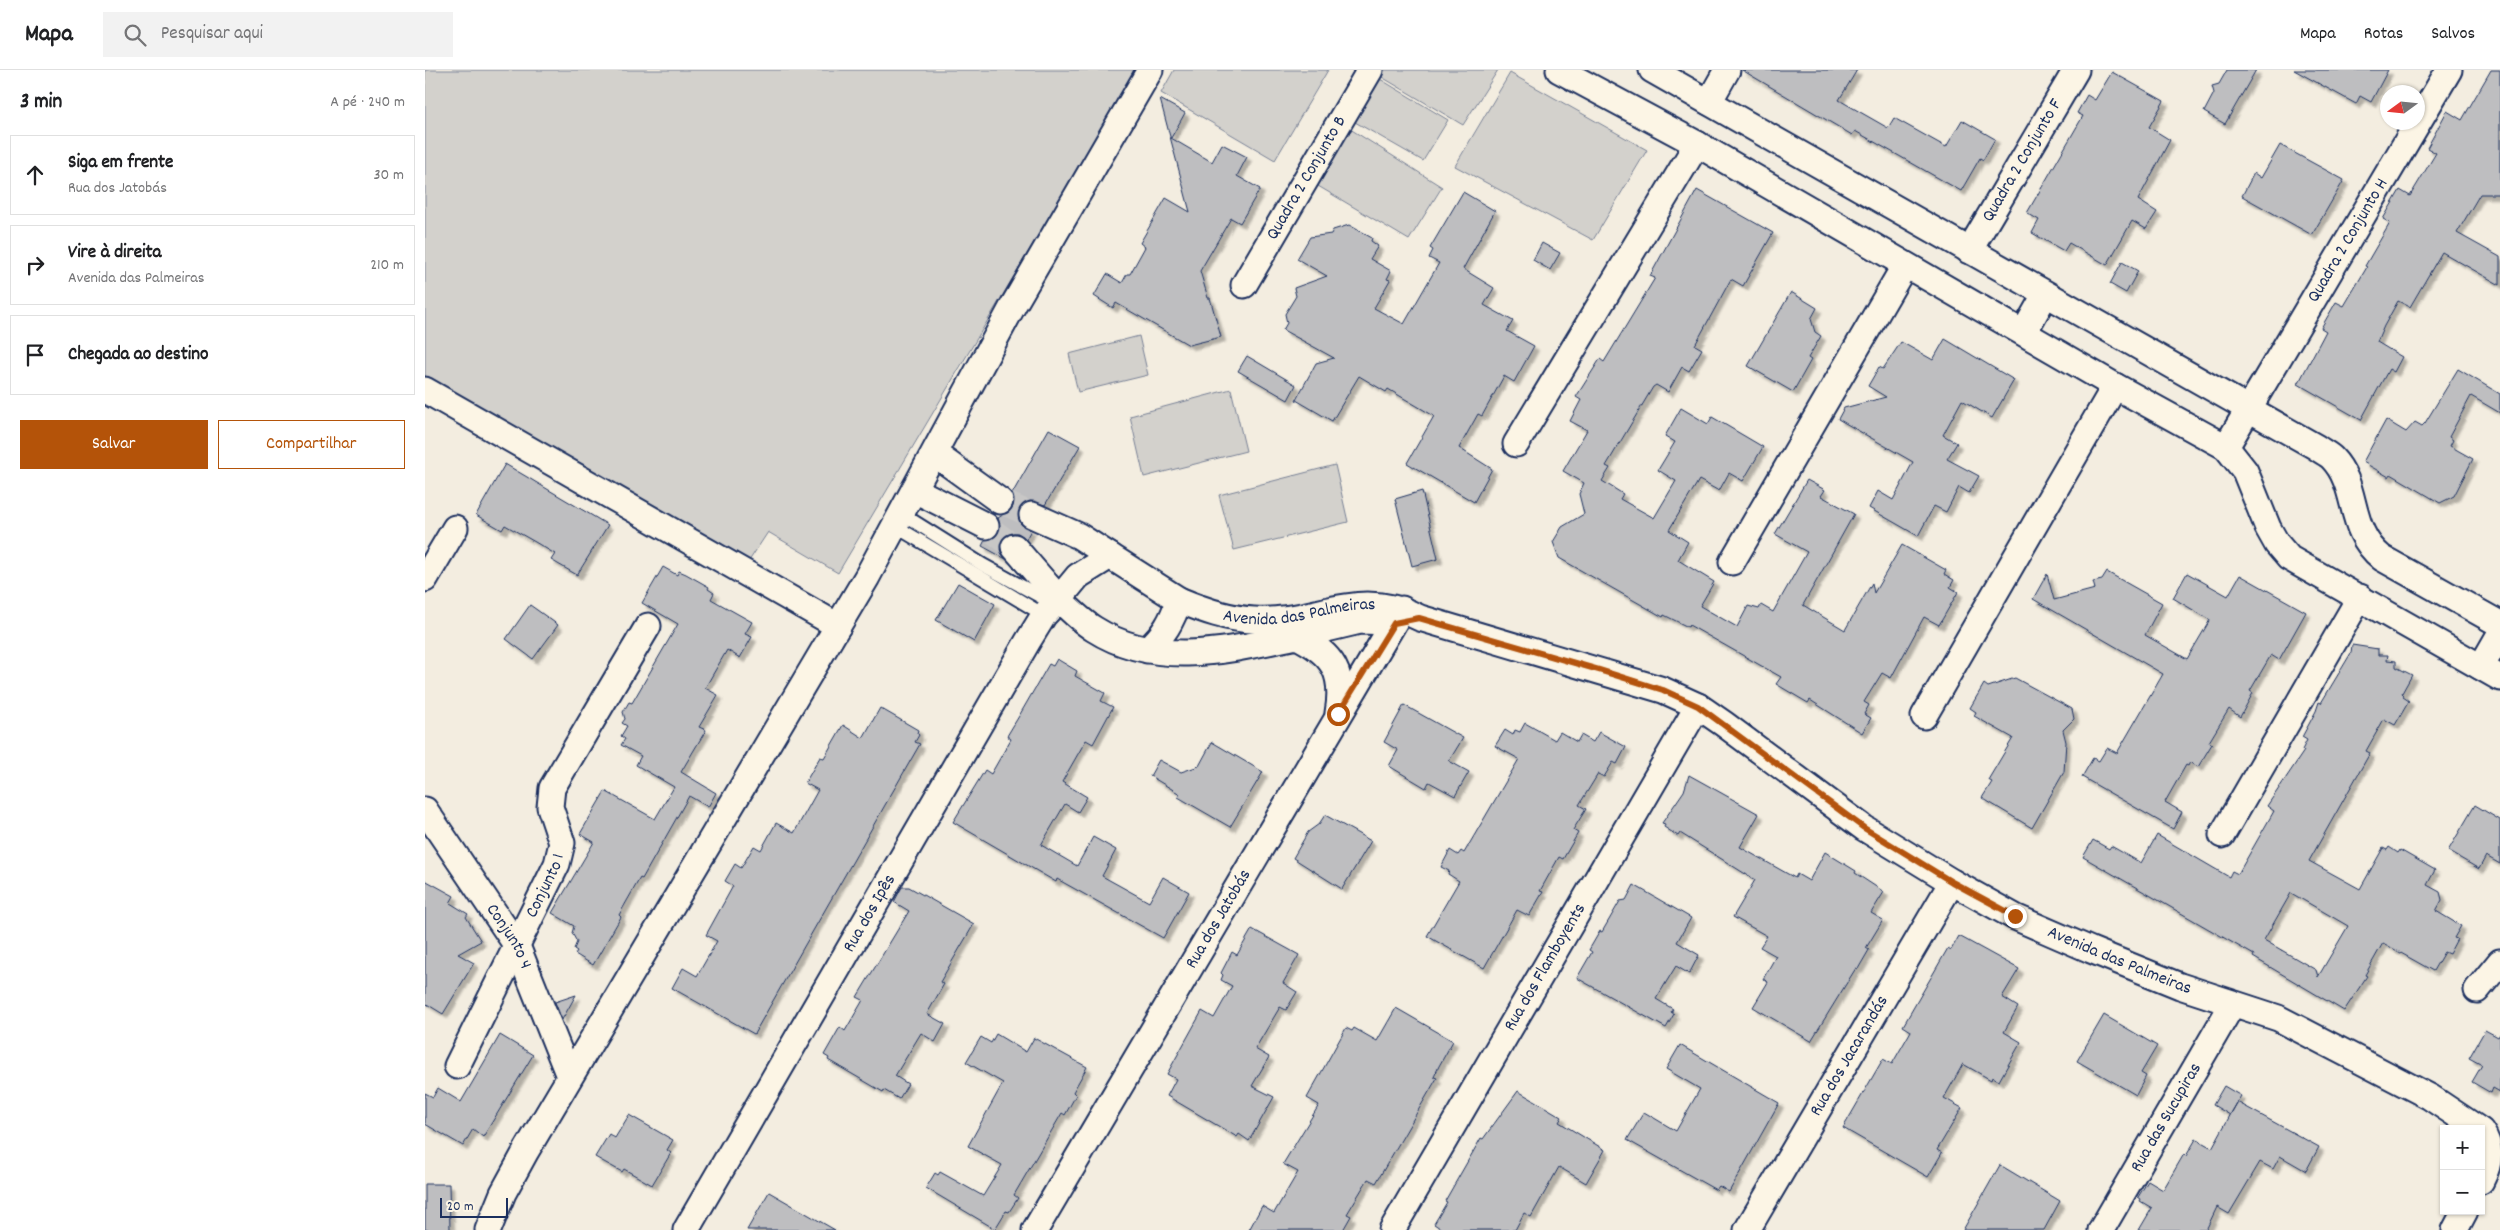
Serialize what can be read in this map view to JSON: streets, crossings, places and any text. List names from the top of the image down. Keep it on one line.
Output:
{"streets":{"street":["Quadra 2 Conjunto F","Quadra 2 Conjunto B","Quadra 2 Conjunto H","Avenida das Palmeiras","Conjunto 1","Rua dos Ipês","Rua dos Jatobás","Conjunto 4","Rua dos Flamboyents","Rua dos Jacarandás","Rua das Sucupiras"]},"crossings":[["Avenida das Palmeiras","Rua dos Ipês"],["Avenida das Palmeiras","Rua dos Jatobás"],["Avenida das Palmeiras","Rua dos Flamboyents"],["Avenida das Palmeiras","Rua dos Jacarandás"],["Avenida das Palmeiras","Rua das Sucupiras"],["Conjunto 1","Conjunto 4"]],"scale_bar":"20 m","north":"left","page":{"header":"Mapa","search":"Pesquisar aqui","nav":["Mapa","Rotas","Salvos"],"heading":["3 min","A pé · 240 m"],"list":[["Siga em frente","Rua dos Jatobás","30 m"],["Vire à direita","Avenida das Palmeiras","210 m"],"Chegada ao destino"],"buttons":["Salvar","Compartilhar"],"map_buttons":["+","−"],"scale":"20 m"}}
